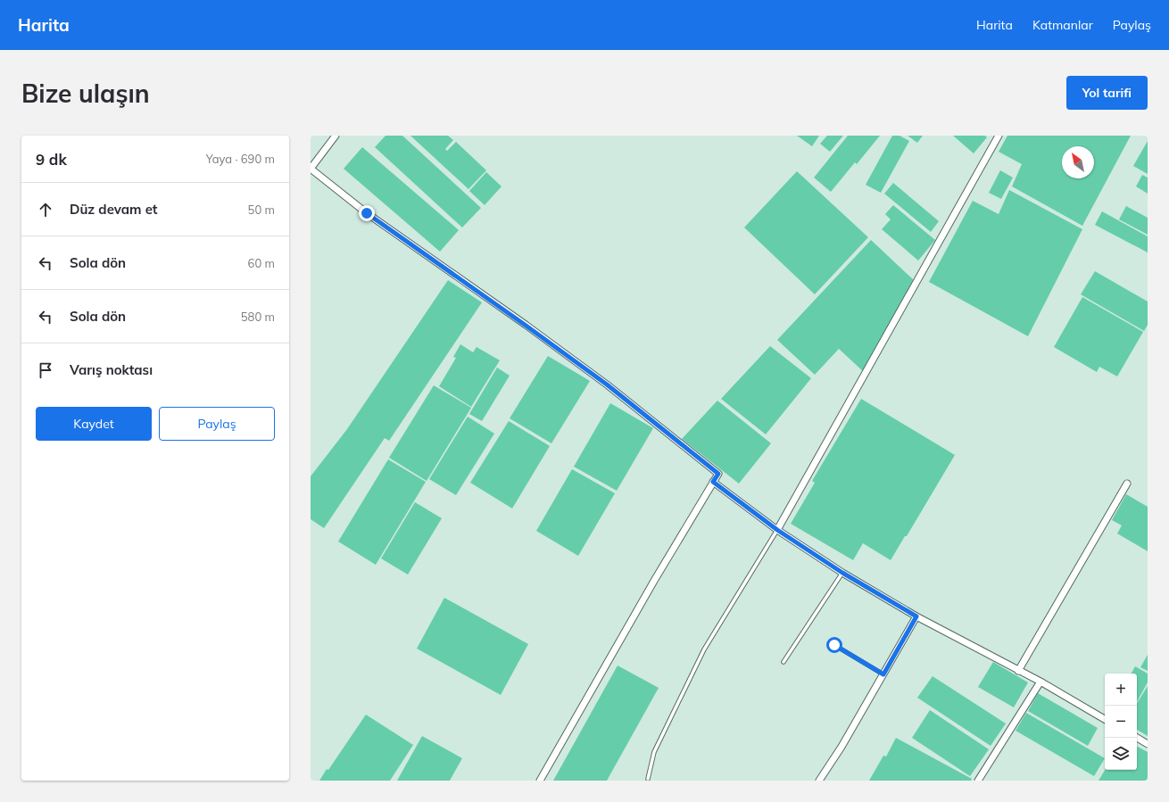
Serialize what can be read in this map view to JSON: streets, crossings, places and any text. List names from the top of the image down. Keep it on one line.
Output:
{"north":"top left","page":{"header":"Harita","nav":["Harita","Katmanlar","Paylaş"],"buttons":["Yol tarifi",["Kaydet","Paylaş"]],"title":"Bize ulaşın","heading":["9 dk","Yaya · 690 m"],"list":[["Düz devam et","50 m"],["Sola dön","60 m"],["Sola dön","580 m"],"Varış noktası"],"map_buttons":["+","−"]}}
